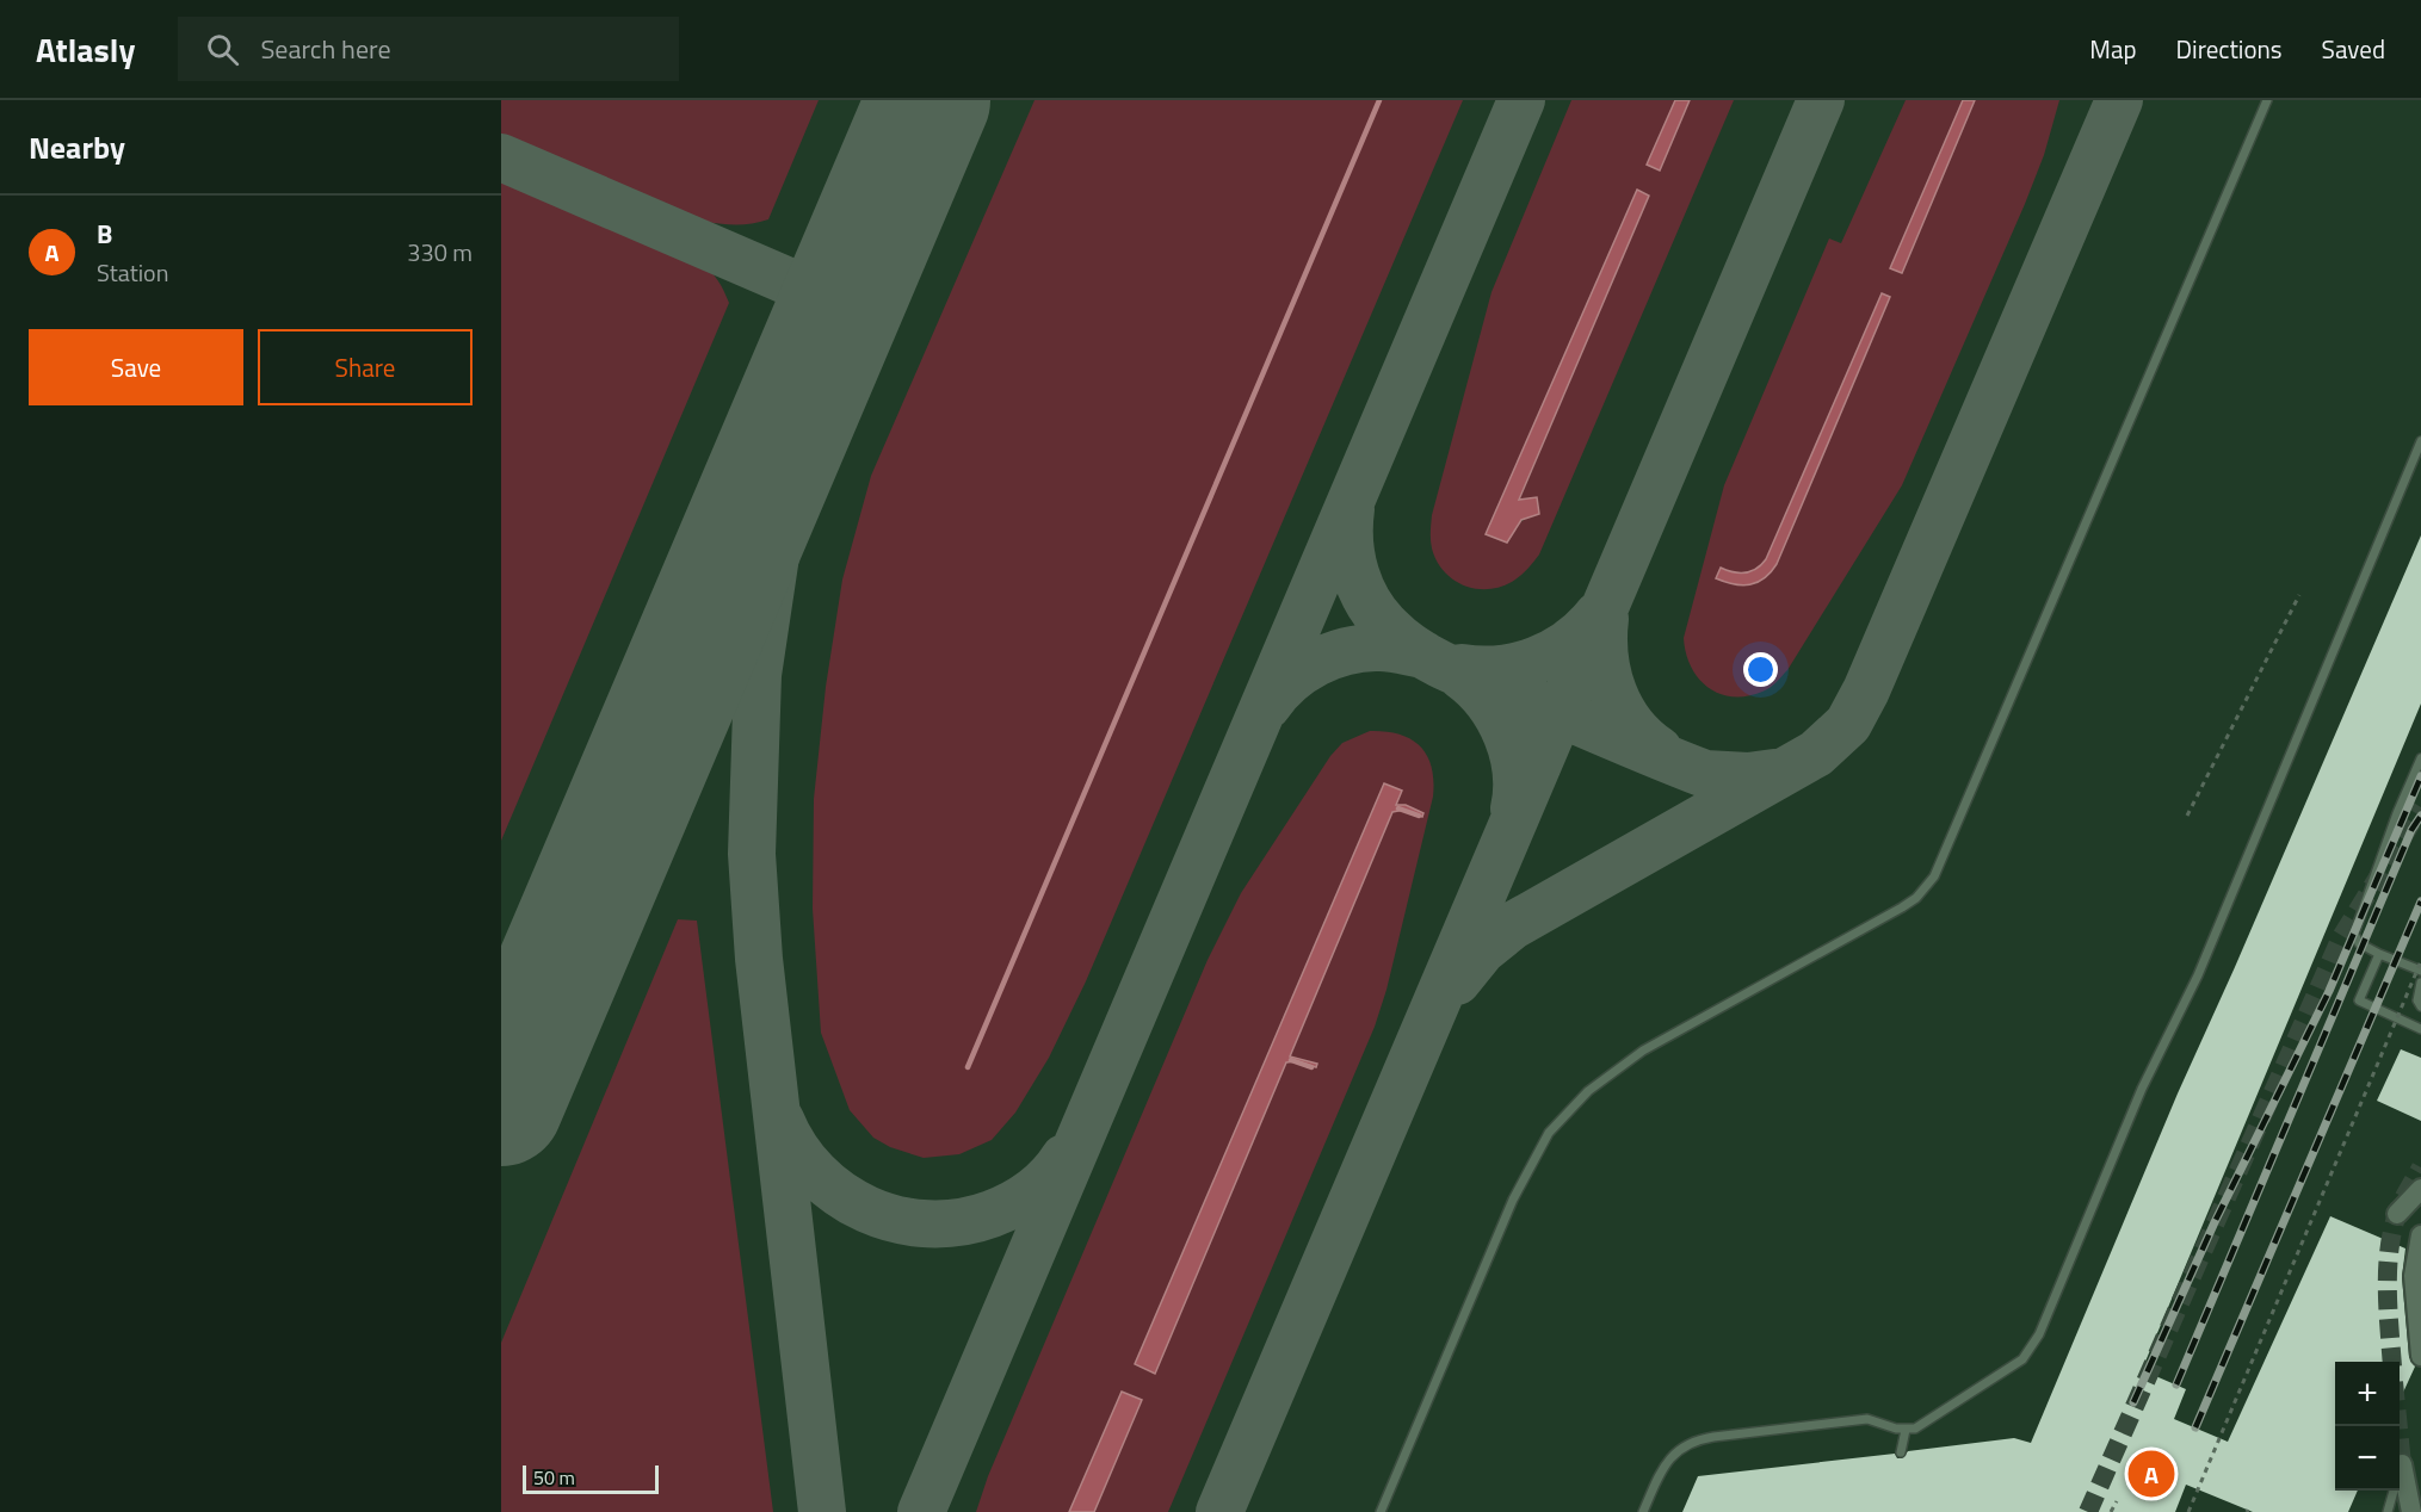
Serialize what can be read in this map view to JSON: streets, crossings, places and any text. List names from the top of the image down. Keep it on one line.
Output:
{"scale_bar":"50 m","page":{"header":"Atlasly","search":"Search here","nav":["Map","Directions","Saved"],"heading":"Nearby","list":[{"mark":"A","name":"B","note":"Station","value":"330 m"}],"buttons":["Save","Share"],"map_buttons":["+","−"],"pins":"A","scale":"50 m"}}
